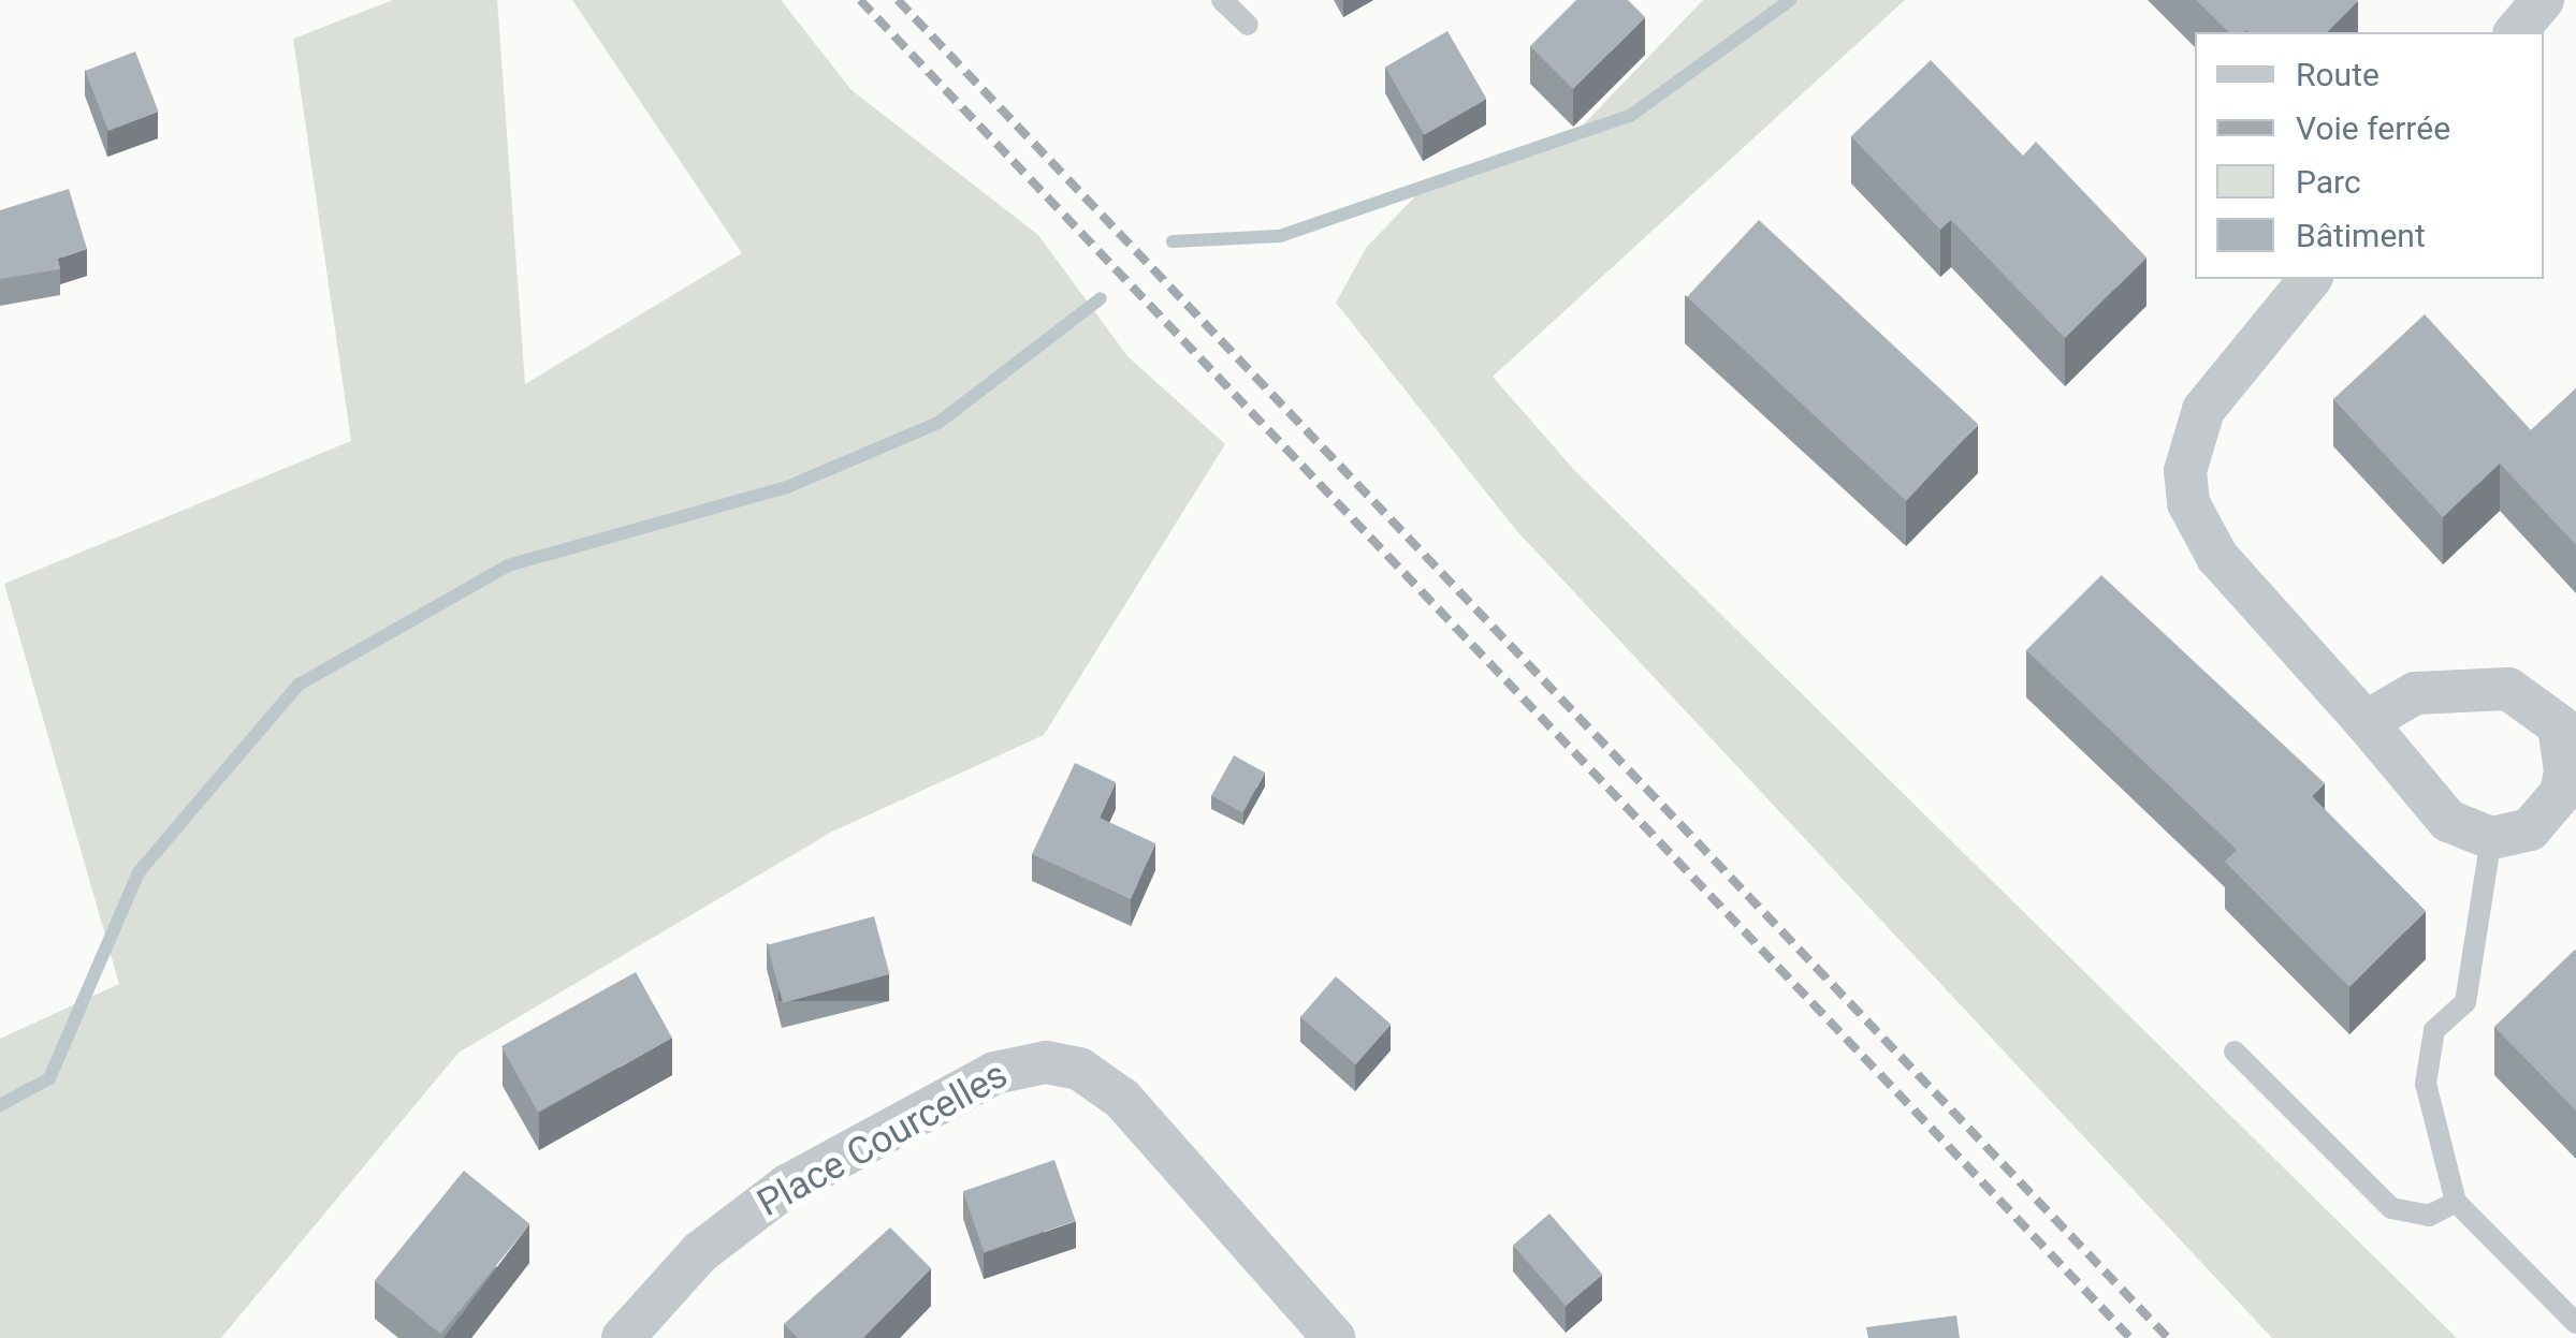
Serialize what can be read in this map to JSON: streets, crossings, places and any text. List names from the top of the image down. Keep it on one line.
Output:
{"streets":{"street":["Place Courcelles"]},"legend":["Route","Voie ferrée","Parc","Bâtiment"]}
